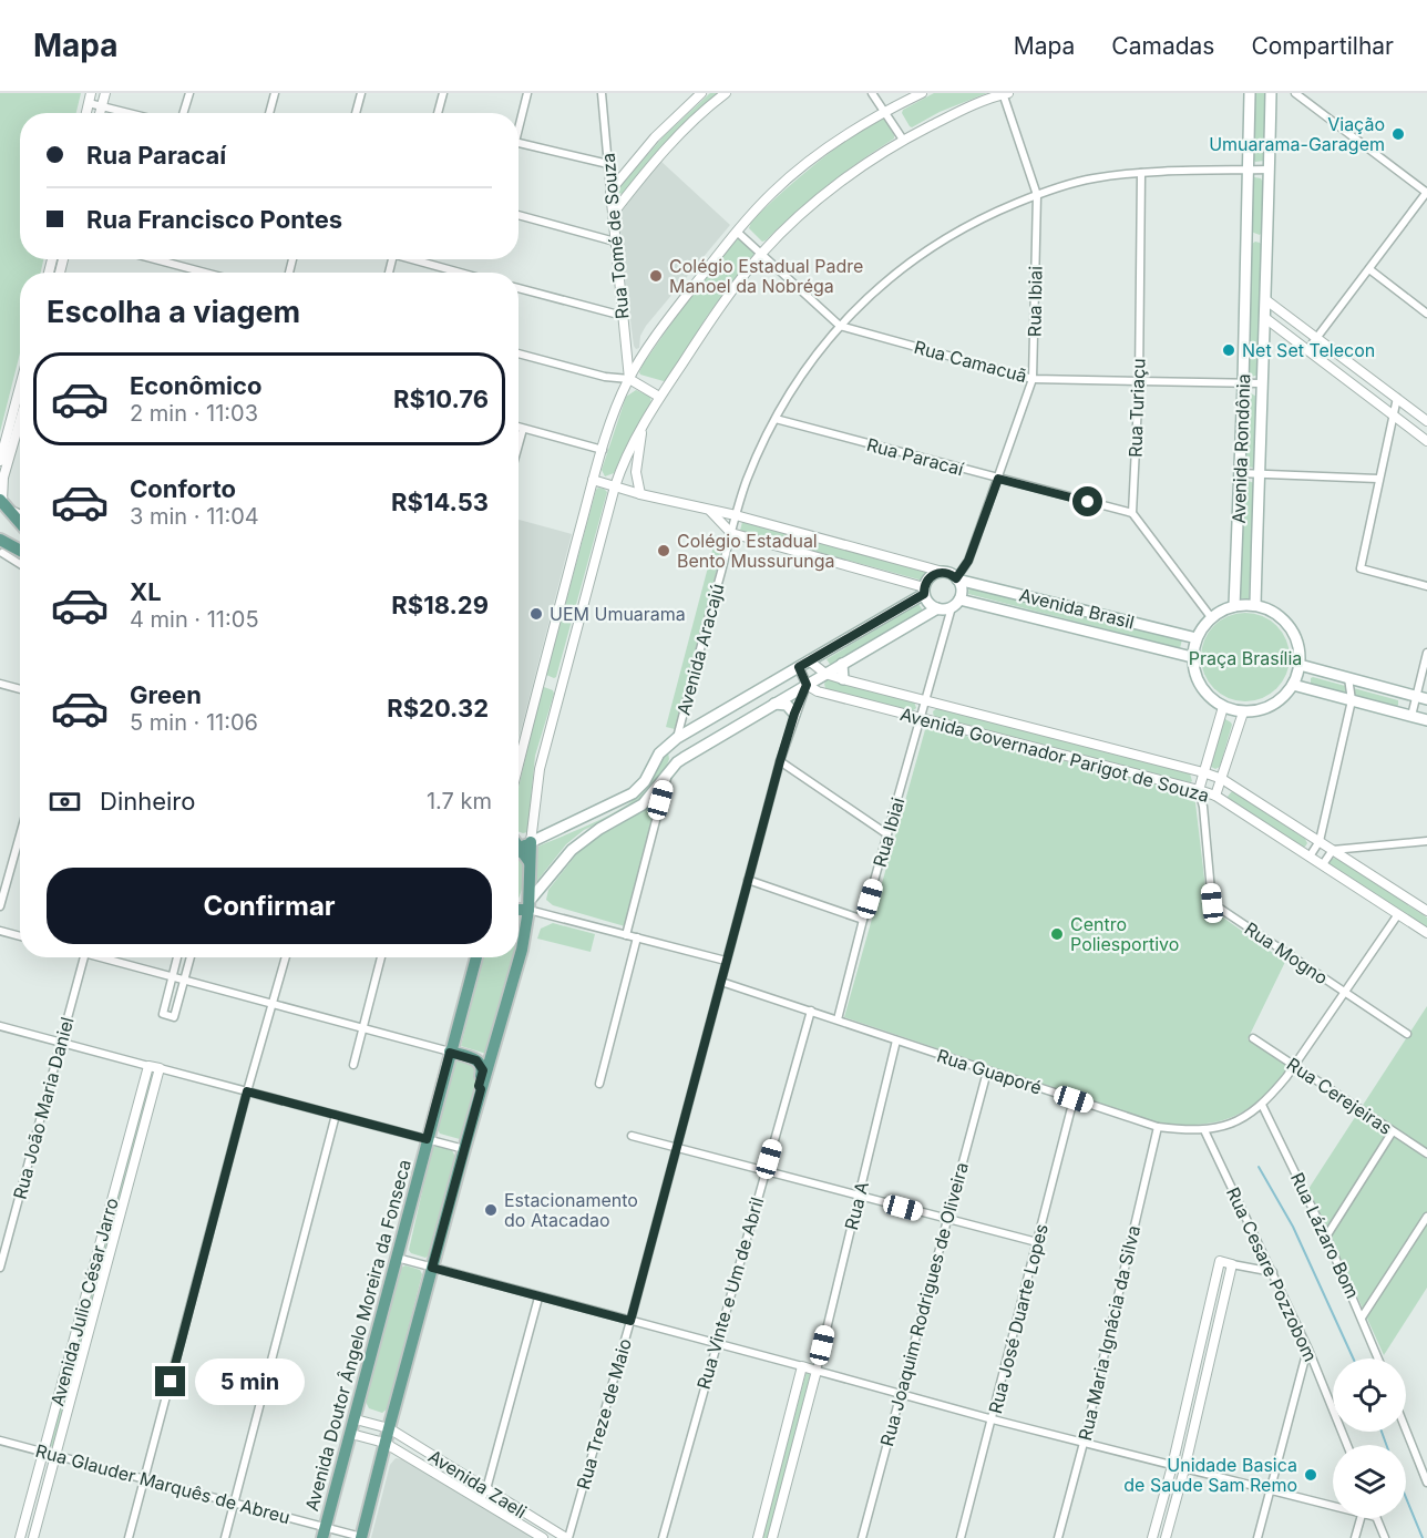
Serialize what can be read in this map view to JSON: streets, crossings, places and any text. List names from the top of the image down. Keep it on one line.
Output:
{"streets":{"main road":["Avenida Rondônia","Avenida Brasil","Avenida Doutor Ângelo Moreira da Fonseca"],"street":["Rua Tomé de Souza","Rua Ibiai","Rua Camacuã","Rua Turiaçu","Rua Paracaí","Avenida Aracajú","Avenida Governador Parigot de Souza","Rua Mogno","Rua Guaporé","Rua Cerejeiras","Rua João Maria Daniel","Rua A","Rua Lázaro Bom","Rua Cesare Pozzobom","Rua Vinte e Um de Abril","Avenida Julio César Jarro","Rua Joaquim Rodrigues de Oliveira","Rua José Duarte Lopes","Rua Maria Ignácia da Silva","Rua Treze de Maio","Rua Glauder Marquês de Abreu","Avenida Zaeli"]},"crossings":[["Rua Ibiai","Rua Camacuã"],["Rua Ibiai","Rua Paracaí"],["Rua Ibiai","Avenida Brasil"],["Rua Ibiai","Avenida Aracajú"],["Rua Ibiai","Avenida Governador Parigot de Souza"],["Rua Ibiai","Rua Guaporé"],["Rua Camacuã","Rua Turiaçu"],["Rua Camacuã","Avenida Rondônia"],["Rua Camacuã","Avenida Aracajú"],["Rua Turiaçu","Rua Paracaí"],["Rua Turiaçu","Avenida Aracajú"],["Avenida Rondônia","Avenida Brasil"],["Avenida Rondônia","Avenida Aracajú"],["Rua Paracaí","Avenida Aracajú"],["Avenida Governador Parigot de Souza","Rua Mogno"],["Avenida Governador Parigot de Souza","Rua Guaporé"],["Avenida Governador Parigot de Souza","Rua Treze de Maio"],["Rua Mogno","Rua Guaporé"],["Rua Guaporé","Rua Cerejeiras"],["Rua Guaporé","Rua A"],["Rua Guaporé","Rua Lázaro Bom"],["Rua Guaporé","Rua Cesare Pozzobom"],["Rua Guaporé","Rua Vinte e Um de Abril"],["Rua Guaporé","Rua Joaquim Rodrigues de Oliveira"],["Rua Guaporé","Rua José Duarte Lopes"],["Rua Guaporé","Rua Maria Ignácia da Silva"],["Rua Guaporé","Rua Treze de Maio"],["Avenida Julio César Jarro","Rua Glauder Marquês de Abreu"],["Avenida Doutor Ângelo Moreira da Fonseca","Rua Glauder Marquês de Abreu"],["Avenida Doutor Ângelo Moreira da Fonseca","Avenida Zaeli"],["Rua Treze de Maio","Avenida Zaeli"]],"parks":["Praça Brasília"],"places":["Viação Umuarama-Garagem","Colégio Estadual Padre Manoel da Nobréga","Net Set Telecon","Colégio Estadual Bento Mussurunga","UEM Umuarama","Centro Poliesportivo","Estacionamento do Atacadao","Unidade Basica de Saude Sam Remo"],"page":{"header":"Mapa","nav":["Mapa","Camadas","Compartilhar"],"banner":["Rua Paracaí","Rua Francisco Pontes"],"heading":"Escolha a viagem","list":[{"name":"Econômico","note":"2 min · 11:03","value":"R$10.76"},{"name":"Conforto","note":"3 min · 11:04","value":"R$14.53"},{"name":"XL","note":"4 min · 11:05","value":"R$18.29"},{"name":"Green","note":"5 min · 11:06","value":"R$20.32"}],"pay":["Dinheiro","1.7 km"],"buttons":"Confirmar","bubble":"5 min"}}
